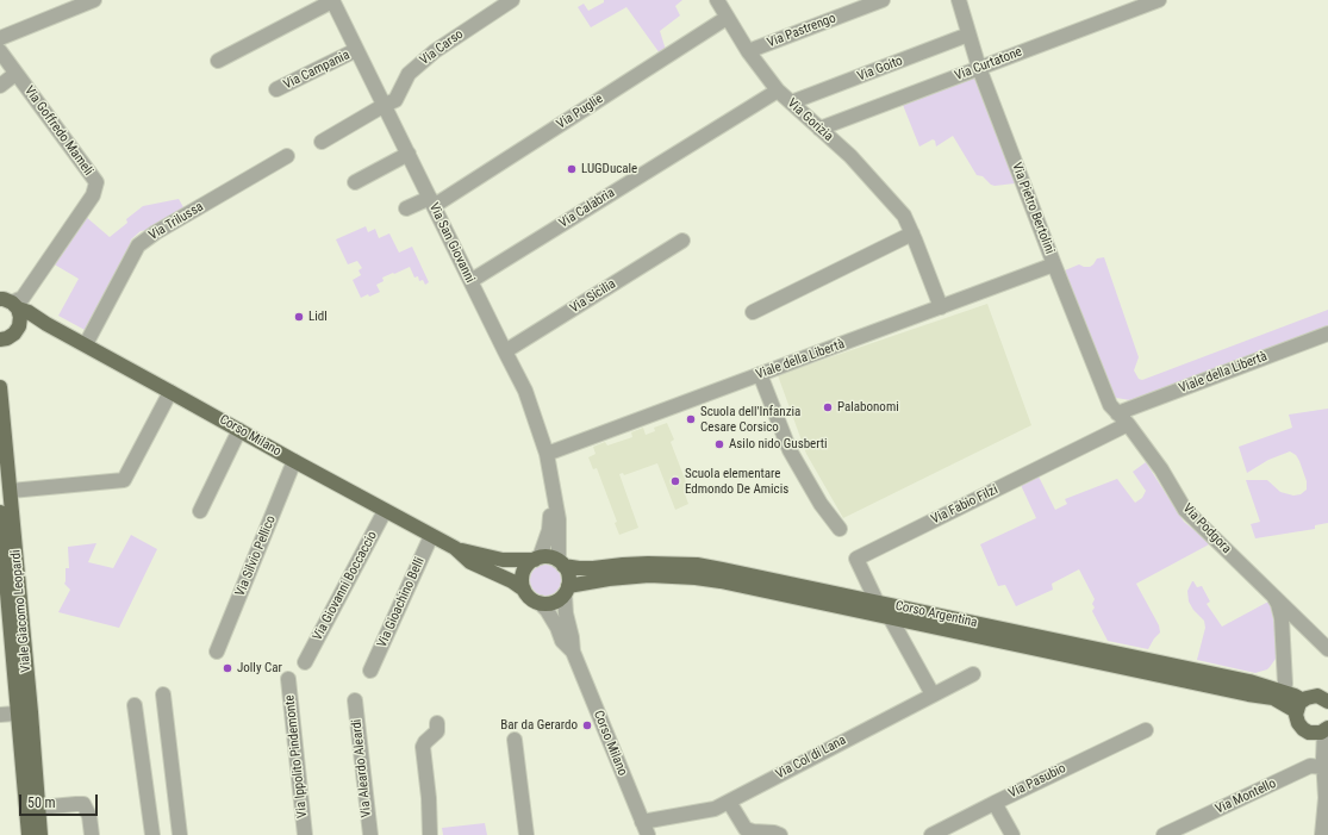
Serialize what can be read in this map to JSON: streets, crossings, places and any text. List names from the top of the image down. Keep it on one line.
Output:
{"streets":{"main road":["Corso Milano","Viale Giacomo Leopardi","Corso Argentina"],"street":["Via Pastrengo","Via Carso","Via Curtatone","Via Goito","Via Campania","Via Puglie","Via Gorizia","Via Goffredo Mameli","Via Calabria","Via Pietro Bertolini","Via Trilussa","Via San Giovanni","Via Sicilia","Viale della Libertà","Via Fabio Filzi","Via Podgora","Via Silvio Pellico","Via Giovanni Boccaccio","Via Gioachino Belli","Via Ippolito Pindemonte","Via Col di Lana","Via Aleardo Aleardi","Via Pasubio","Via Montello"]},"crossings":[["Via Pastrengo","Via Gorizia"],["Via Carso","Via San Giovanni"],["Via Curtatone","Via Gorizia"],["Via Curtatone","Via Pietro Bertolini"],["Via Goito","Via Gorizia"],["Via Goito","Via Pietro Bertolini"],["Via Campania","Via San Giovanni"],["Via Puglie","Via Gorizia"],["Via Puglie","Via San Giovanni"],["Via Gorizia","Via Calabria"],["Via Gorizia","Viale della Libertà"],["Via Goffredo Mameli","Corso Milano"],["Via Calabria","Via San Giovanni"],["Via Pietro Bertolini","Viale della Libertà"],["Via Pietro Bertolini","Via Podgora"],["Via Trilussa","Corso Milano"],["Via San Giovanni","Via Sicilia"],["Via San Giovanni","Viale della Libertà"],["Via San Giovanni","Corso Milano"],["Via San Giovanni","Corso Argentina"],["Viale della Libertà","Via Podgora"],["Corso Milano","Via Silvio Pellico"],["Corso Milano","Via Giovanni Boccaccio"],["Corso Milano","Via Gioachino Belli"],["Corso Milano","Corso Argentina"],["Corso Milano","Via Col di Lana"],["Via Fabio Filzi","Via Podgora"],["Via Fabio Filzi","Corso Argentina"],["Via Fabio Filzi","Via Col di Lana"],["Via Podgora","Corso Argentina"]],"places":["LUGDucale","Lidl","Palabonomi","Scuola dell'Infanzia Cesare Corsico","Asilo nido Gusberti","Scuola elementare Edmondo De Amicis","Jolly Car","Bar da Gerardo"],"scale_bar":"50 m"}
